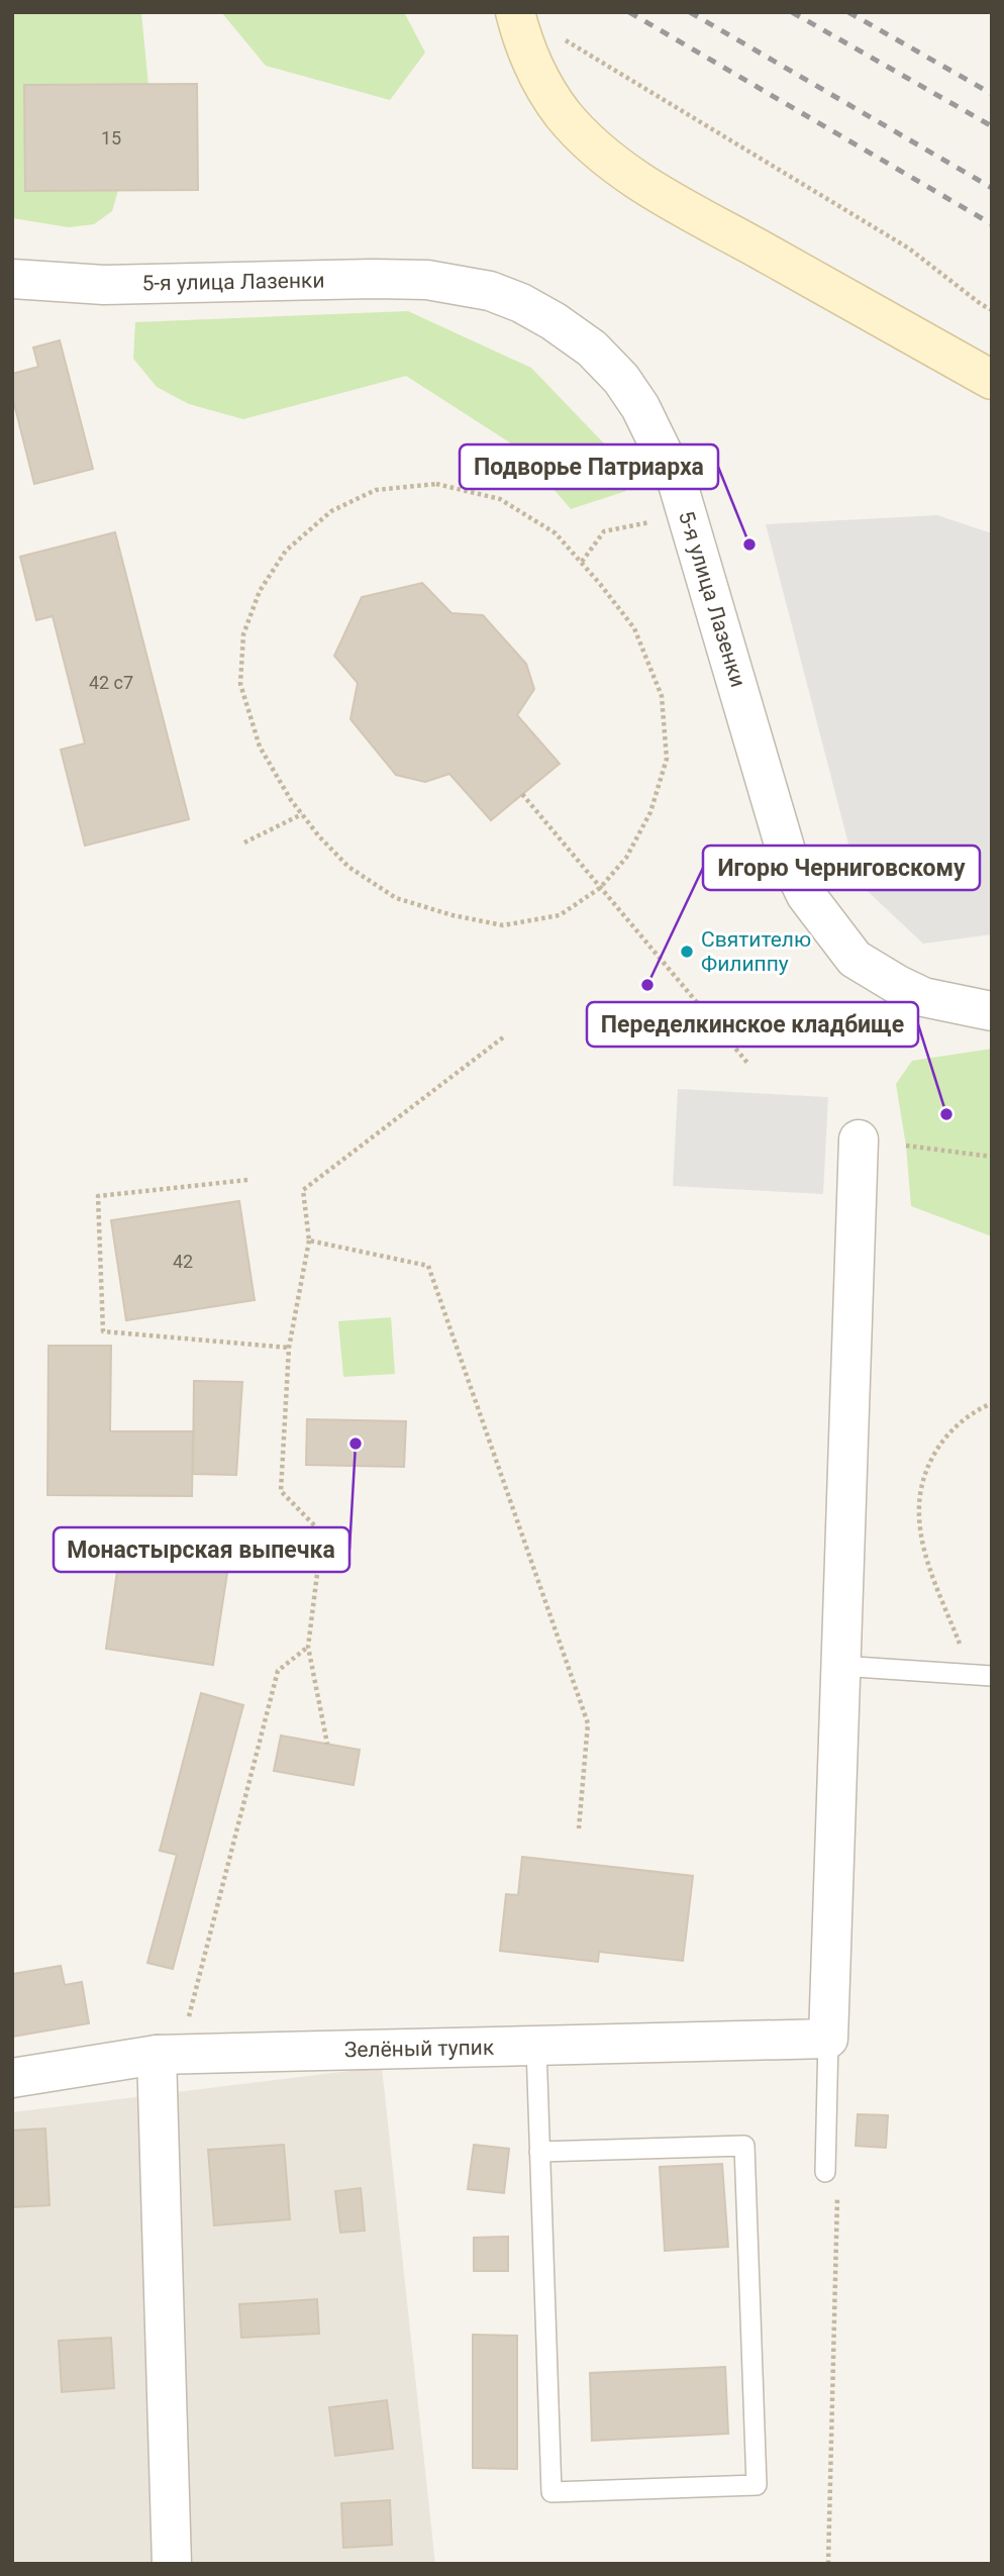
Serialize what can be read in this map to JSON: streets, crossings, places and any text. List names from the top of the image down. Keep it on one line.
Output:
{"streets":{"street":["5-я улица Лазенки","Зелёный тупик"]},"places":["Подворье Патриарха","Святителю Филиппу","Игорю Черниговскому","Переделкинское кладбище","Монастырская выпечка"],"house_numbers":["15","42 с7","42"]}
